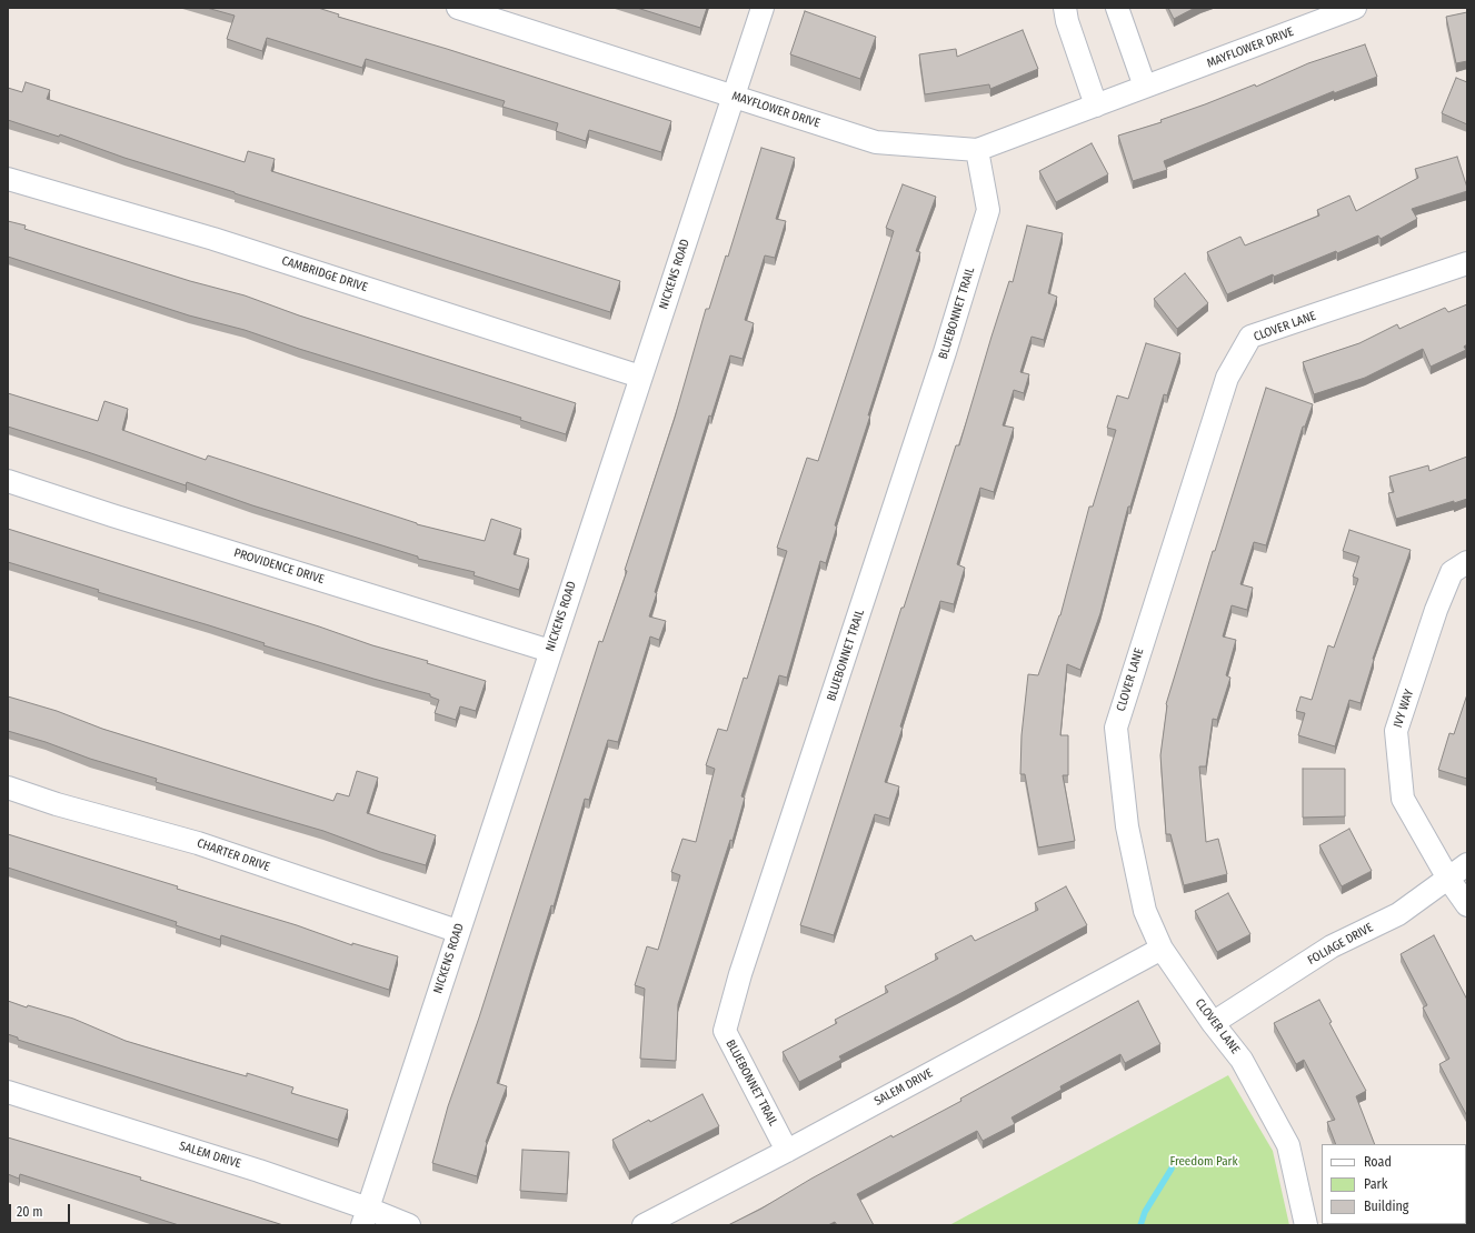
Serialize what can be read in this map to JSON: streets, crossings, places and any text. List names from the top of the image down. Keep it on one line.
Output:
{"streets":{"street":["MAYFLOWER DRIVE","CAMBRIDGE DRIVE","NICKENS ROAD","BLUEBONNET TRAIL","CLOVER LANE","PROVIDENCE DRIVE","IVY WAY","CHARTER DRIVE","FOLIAGE DRIVE","SALEM DRIVE"]},"crossings":[["MAYFLOWER DRIVE","NICKENS ROAD"],["MAYFLOWER DRIVE","BLUEBONNET TRAIL"],["CAMBRIDGE DRIVE","NICKENS ROAD"],["NICKENS ROAD","PROVIDENCE DRIVE"],["NICKENS ROAD","CHARTER DRIVE"],["NICKENS ROAD","SALEM DRIVE"],["BLUEBONNET TRAIL","SALEM DRIVE"],["CLOVER LANE","FOLIAGE DRIVE"],["CLOVER LANE","SALEM DRIVE"],["IVY WAY","FOLIAGE DRIVE"]],"parks":["Freedom Park"],"legend":["Road","Park","Building"],"scale_bar":"20 m"}
